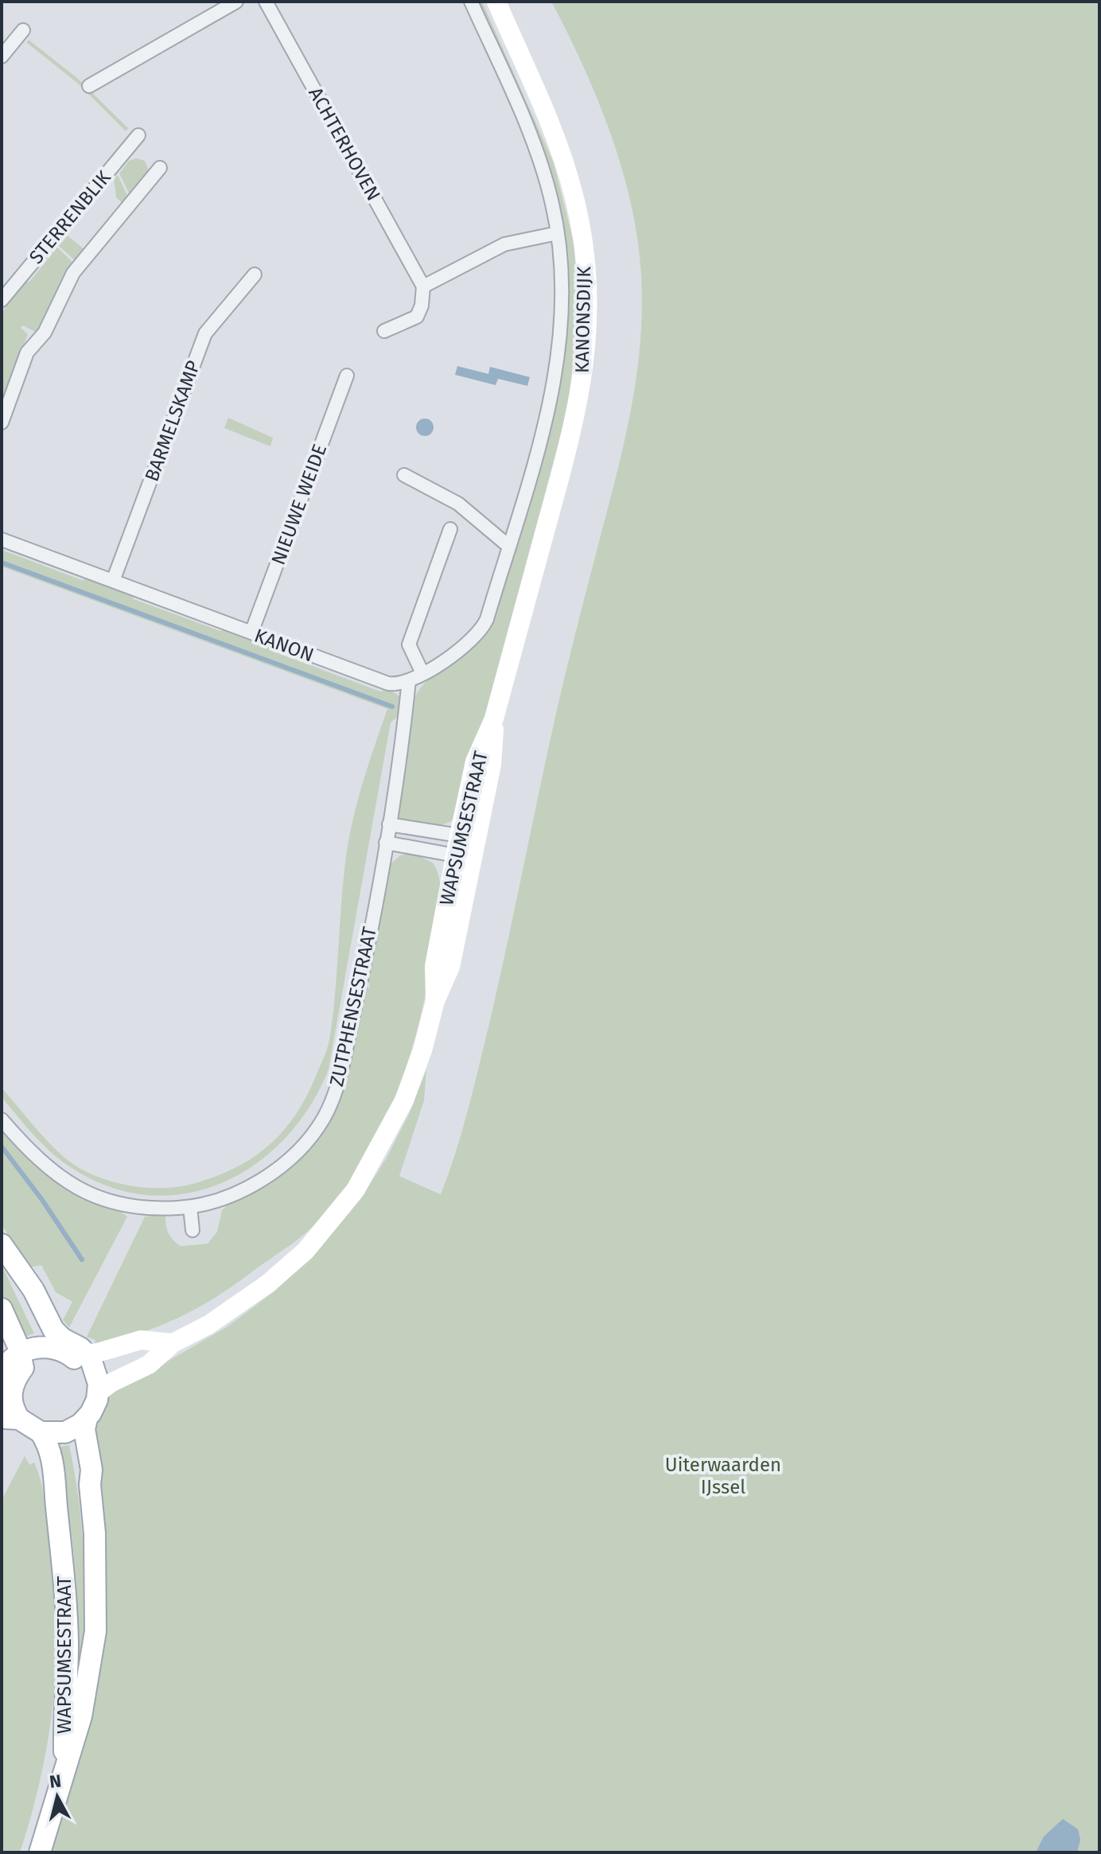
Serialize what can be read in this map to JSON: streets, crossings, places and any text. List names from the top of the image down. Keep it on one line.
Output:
{"streets":{"main road":["WAPSUMSESTRAAT"],"street":["ACHTERHOVEN","STERRENBLIK","KANONSDIJK","BARMELSKAMP","NIEUWE WEIDE","KANON","ZUTPHENSESTRAAT"]},"crossings":[["KANONSDIJK","KANON"],["KANONSDIJK","WAPSUMSESTRAAT"],["BARMELSKAMP","KANON"],["NIEUWE WEIDE","KANON"],["KANON","ZUTPHENSESTRAAT"]],"parks":["Uiterwaarden IJssel"],"north":"top"}
